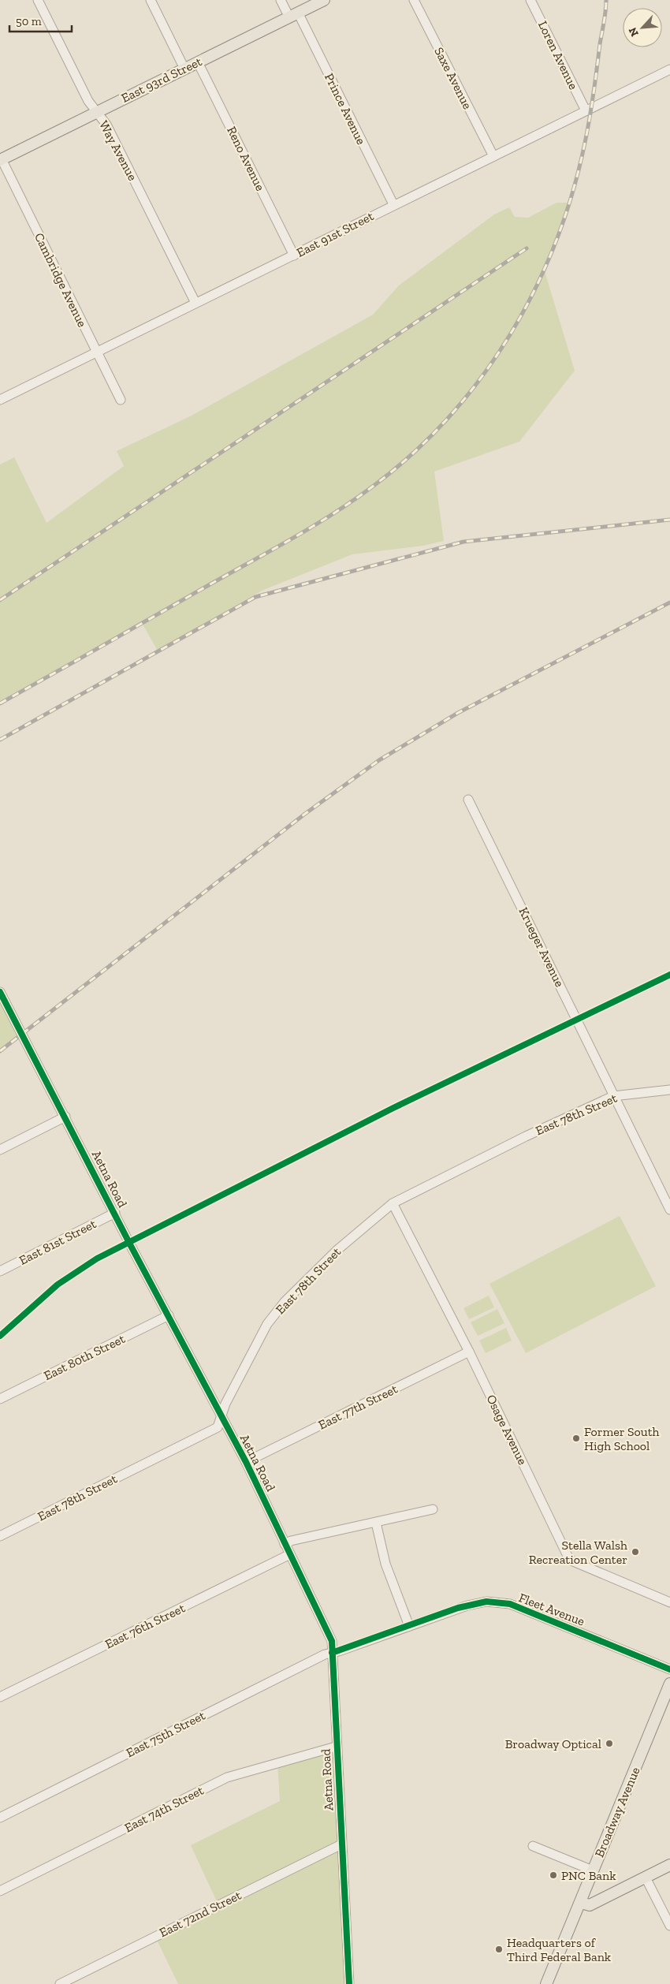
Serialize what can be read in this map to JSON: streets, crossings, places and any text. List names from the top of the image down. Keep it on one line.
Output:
{"streets":{"main road":["East 93rd Street","Broadway Avenue"],"street":["Loren Avenue","Saxe Avenue","Prince Avenue","Way Avenue","Reno Avenue","East 91st Street","Cambridge Avenue","Krueger Avenue","East 78th Street","Aetna Road","East 81st Street","East 80th Street","East 77th Street","Osage Avenue","Fleet Avenue","East 76th Street","East 75th Street","East 74th Street","East 72nd Street"]},"crossings":[["Loren Avenue","East 91st Street"],["Saxe Avenue","East 91st Street"],["East 93rd Street","Prince Avenue"],["East 93rd Street","Way Avenue"],["East 93rd Street","Reno Avenue"],["East 93rd Street","Cambridge Avenue"],["Prince Avenue","East 91st Street"],["Way Avenue","East 91st Street"],["Reno Avenue","East 91st Street"],["East 91st Street","Cambridge Avenue"],["Krueger Avenue","East 78th Street"],["East 78th Street","Aetna Road"],["East 78th Street","Osage Avenue"],["Aetna Road","East 81st Street"],["Aetna Road","East 80th Street"],["Aetna Road","East 77th Street"],["Aetna Road","Fleet Avenue"],["Aetna Road","East 76th Street"],["Aetna Road","East 75th Street"],["Aetna Road","East 74th Street"],["Aetna Road","East 72nd Street"],["East 77th Street","Osage Avenue"],["Fleet Avenue","East 75th Street"]],"places":["Former South High School","Stella Walsh Recreation Center","Broadway Optical","PNC Bank","Headquarters of Third Federal Bank"],"scale_bar":"50 m","north":"bottom left"}
